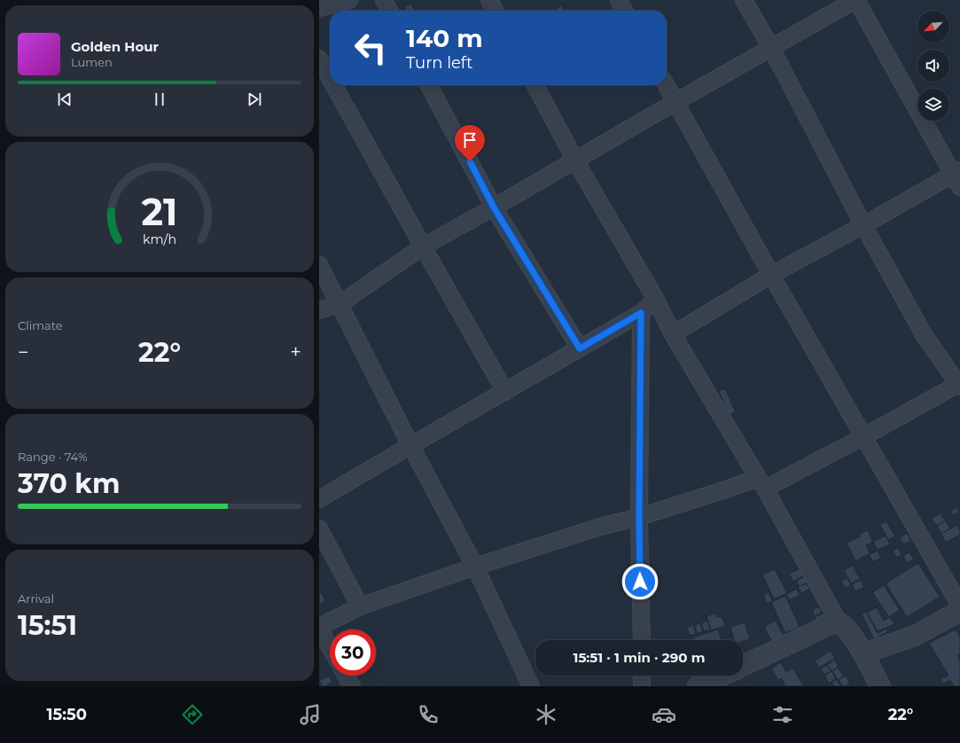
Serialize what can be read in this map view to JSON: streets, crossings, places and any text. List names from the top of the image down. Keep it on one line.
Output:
{"north":"bottom left","page":{"turn":["140 m","Turn left"],"song":["Golden Hour","Lumen"],"tile":["Climate",["Range · 74%","370 km"],["Arrival","15:51"]],"heat":["−","22°","+"],"limit":"30","trip":"15:51 · 1 min · 290 m","tabs":["15:50","22°"],"gauge":["21","km/h"]}}
